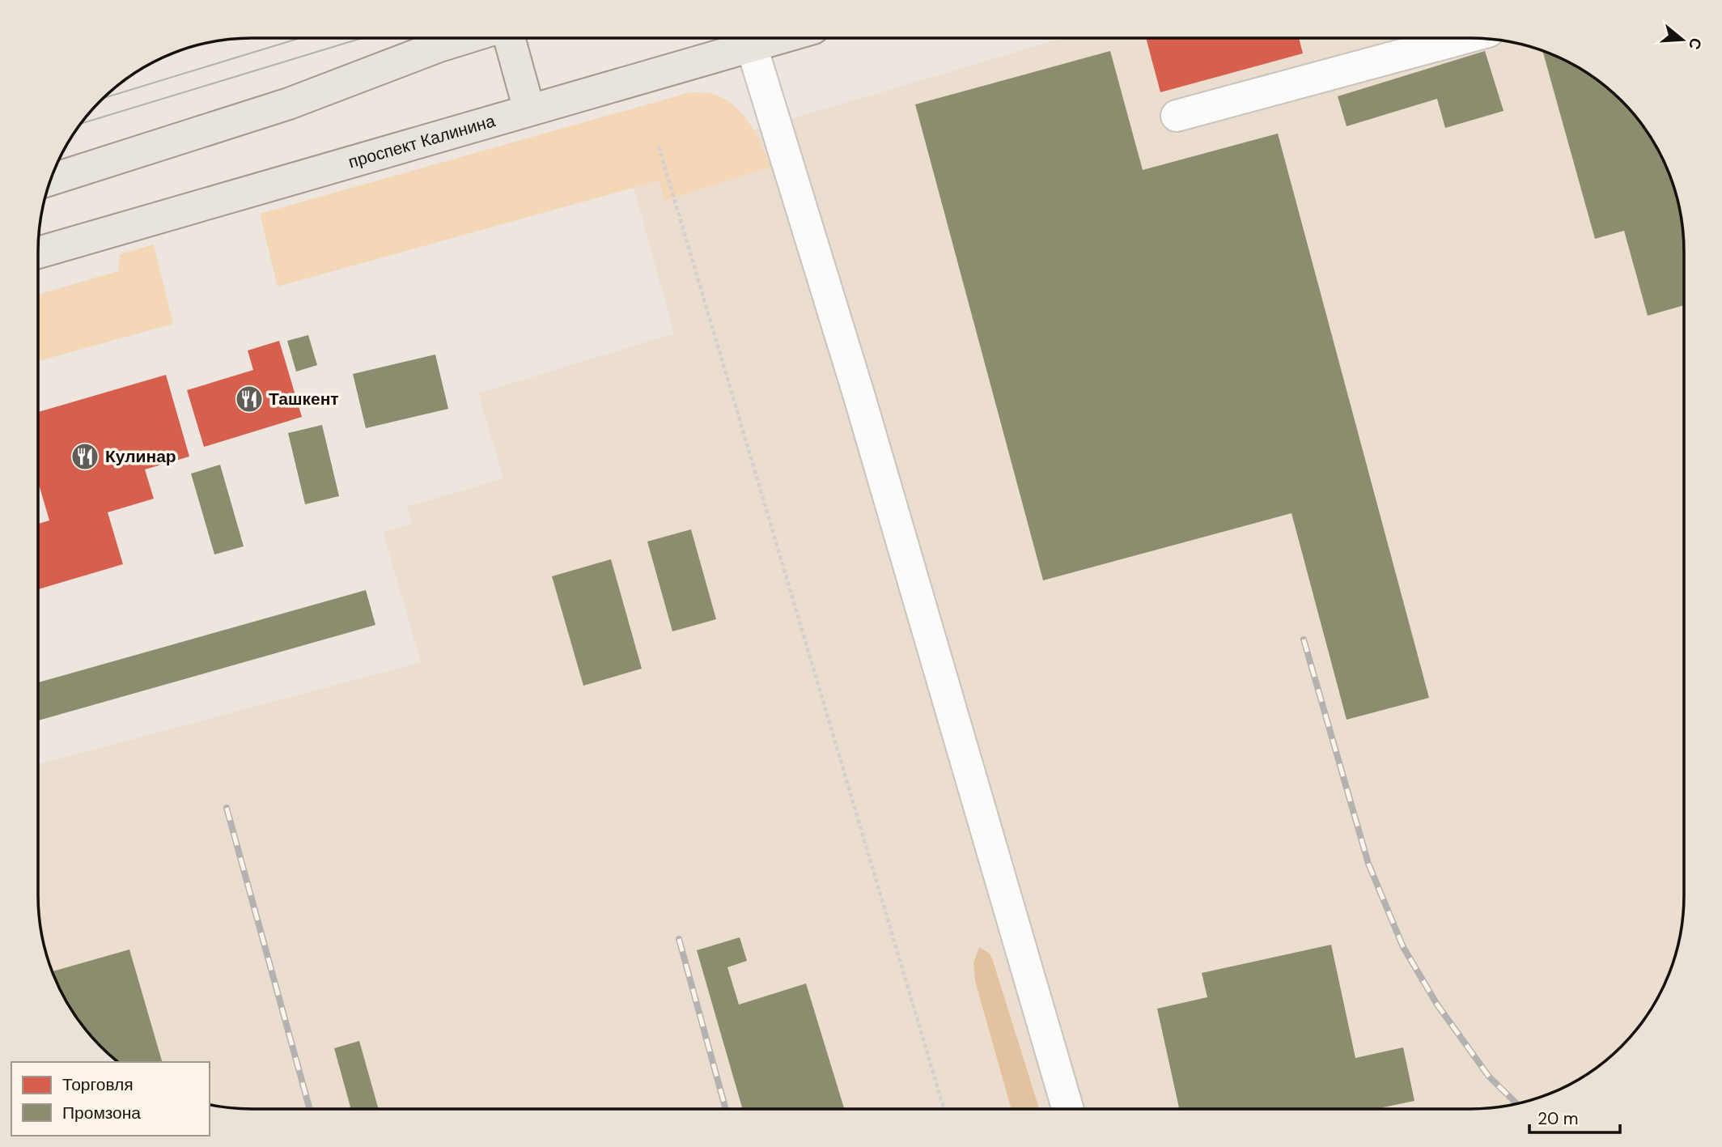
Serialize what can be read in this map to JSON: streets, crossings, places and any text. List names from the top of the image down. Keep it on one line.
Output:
{"streets":{"main road":["проспект Калинина"]},"places":{"restaurant":["Ташкент","Кулинар"]},"legend":["Торговля","Промзона"],"scale_bar":"20 m","north":"right"}
